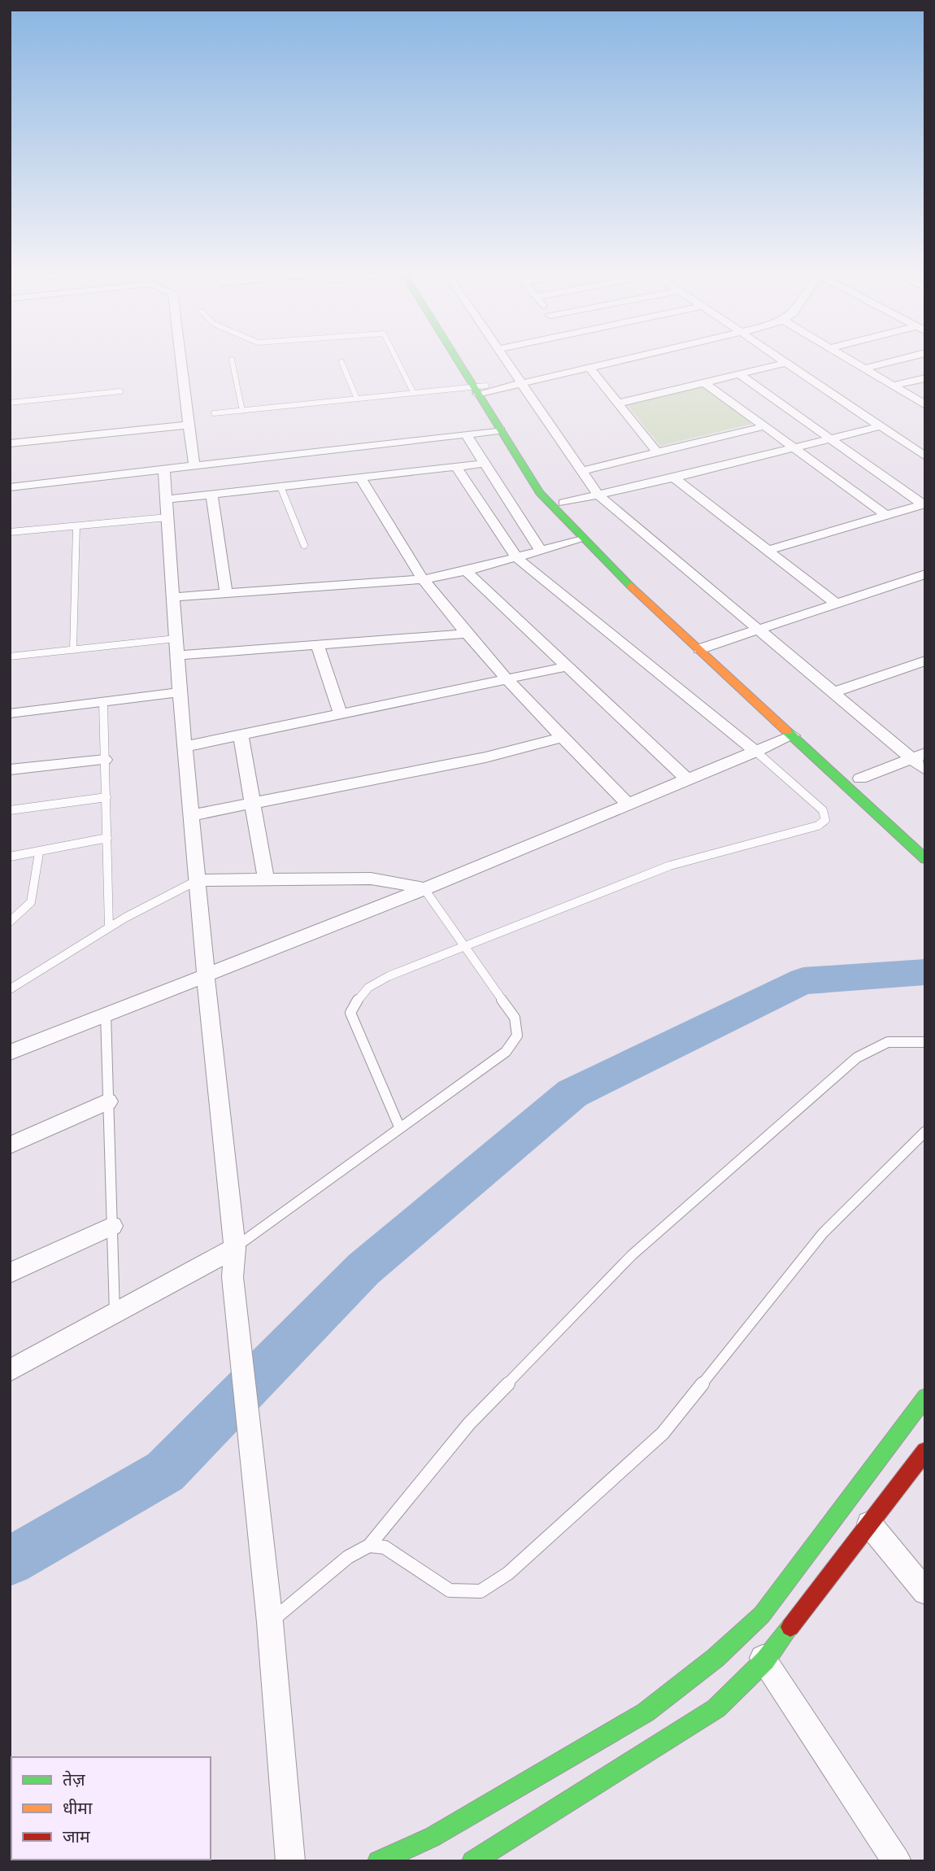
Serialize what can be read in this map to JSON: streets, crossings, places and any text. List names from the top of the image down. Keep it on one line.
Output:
{"legend":["तेज़","धीमा","जाम"]}
